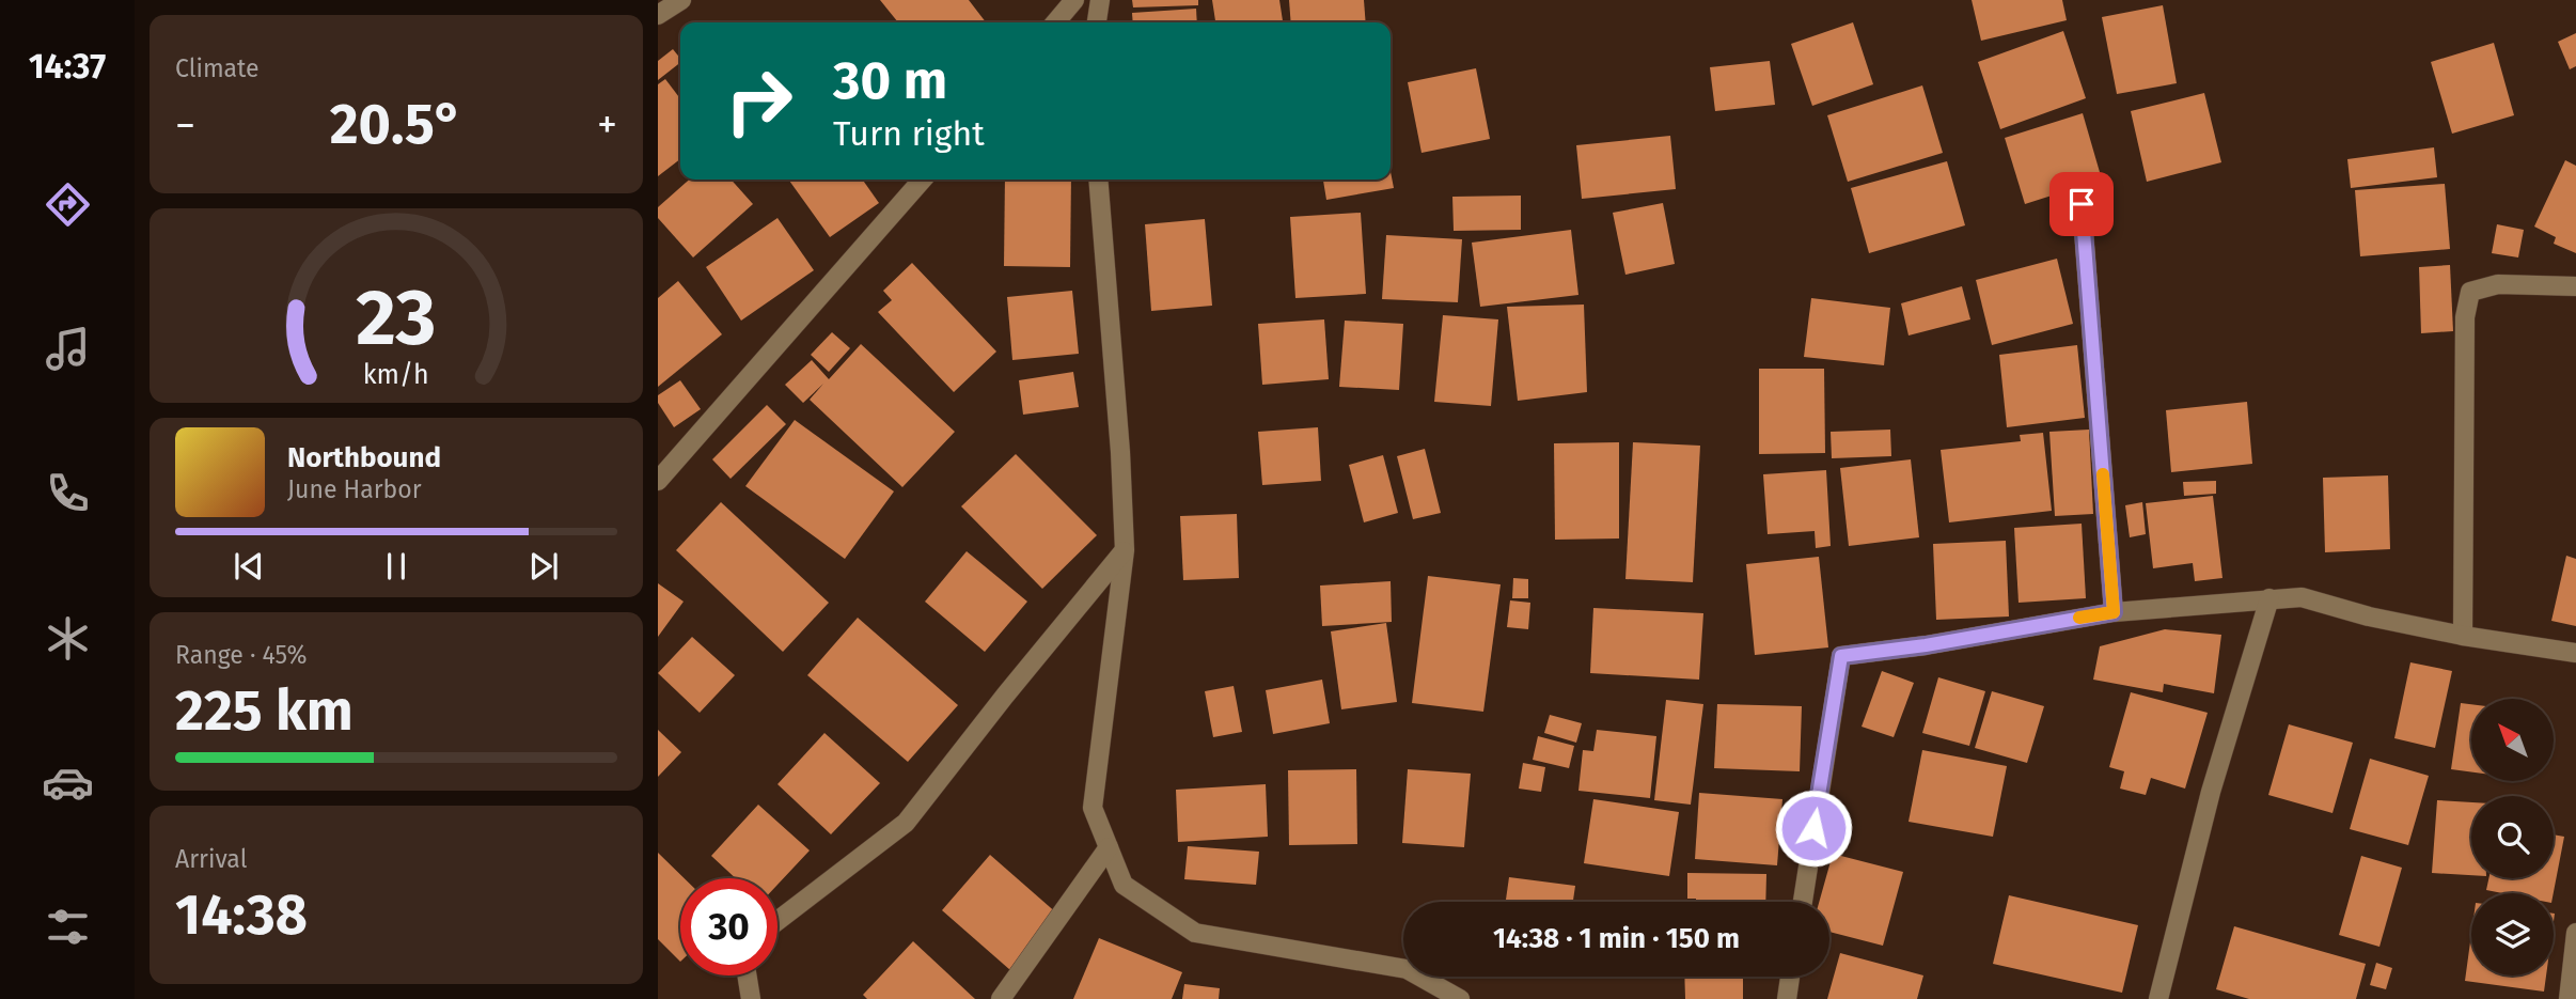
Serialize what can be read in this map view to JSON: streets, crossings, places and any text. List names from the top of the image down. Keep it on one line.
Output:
{"north":"top left","page":{"tabs":"14:37","tile":["Climate",["Range · 45%","225 km"],["Arrival","14:38"]],"turn":["30 m","Turn right"],"heat":["−","20.5°","+"],"song":["Northbound","June Harbor"],"limit":"30","trip":"14:38 · 1 min · 150 m","gauge":["23","km/h"]}}
